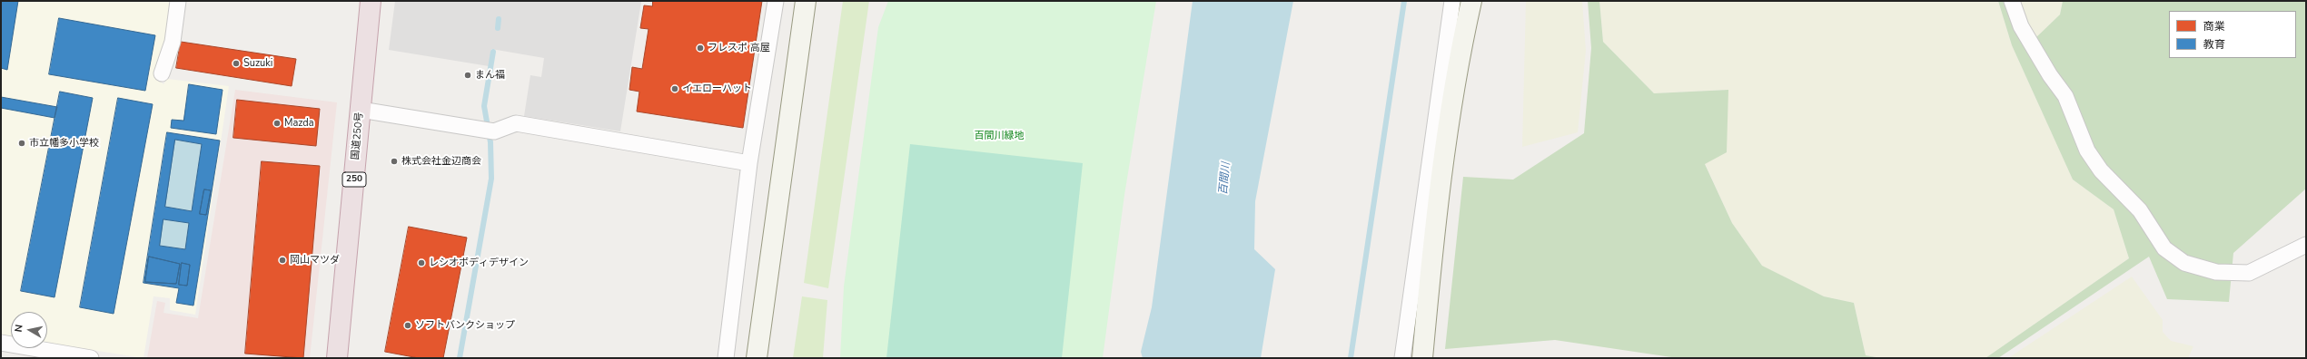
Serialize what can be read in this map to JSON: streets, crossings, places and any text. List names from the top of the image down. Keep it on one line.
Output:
{"streets":{"highway":["国道250号","250"]},"water":["百間川"],"parks":["百間川緑地"],"places":["フレスポ 高屋","Suzuki","まん福","イエローハット","Mazda","市立幡多小学校","株式会社金辺商会","岡山マツダ","レシオボディデザイン","ソフトバンクショップ"],"legend":["商業","教育"],"north":"left"}
